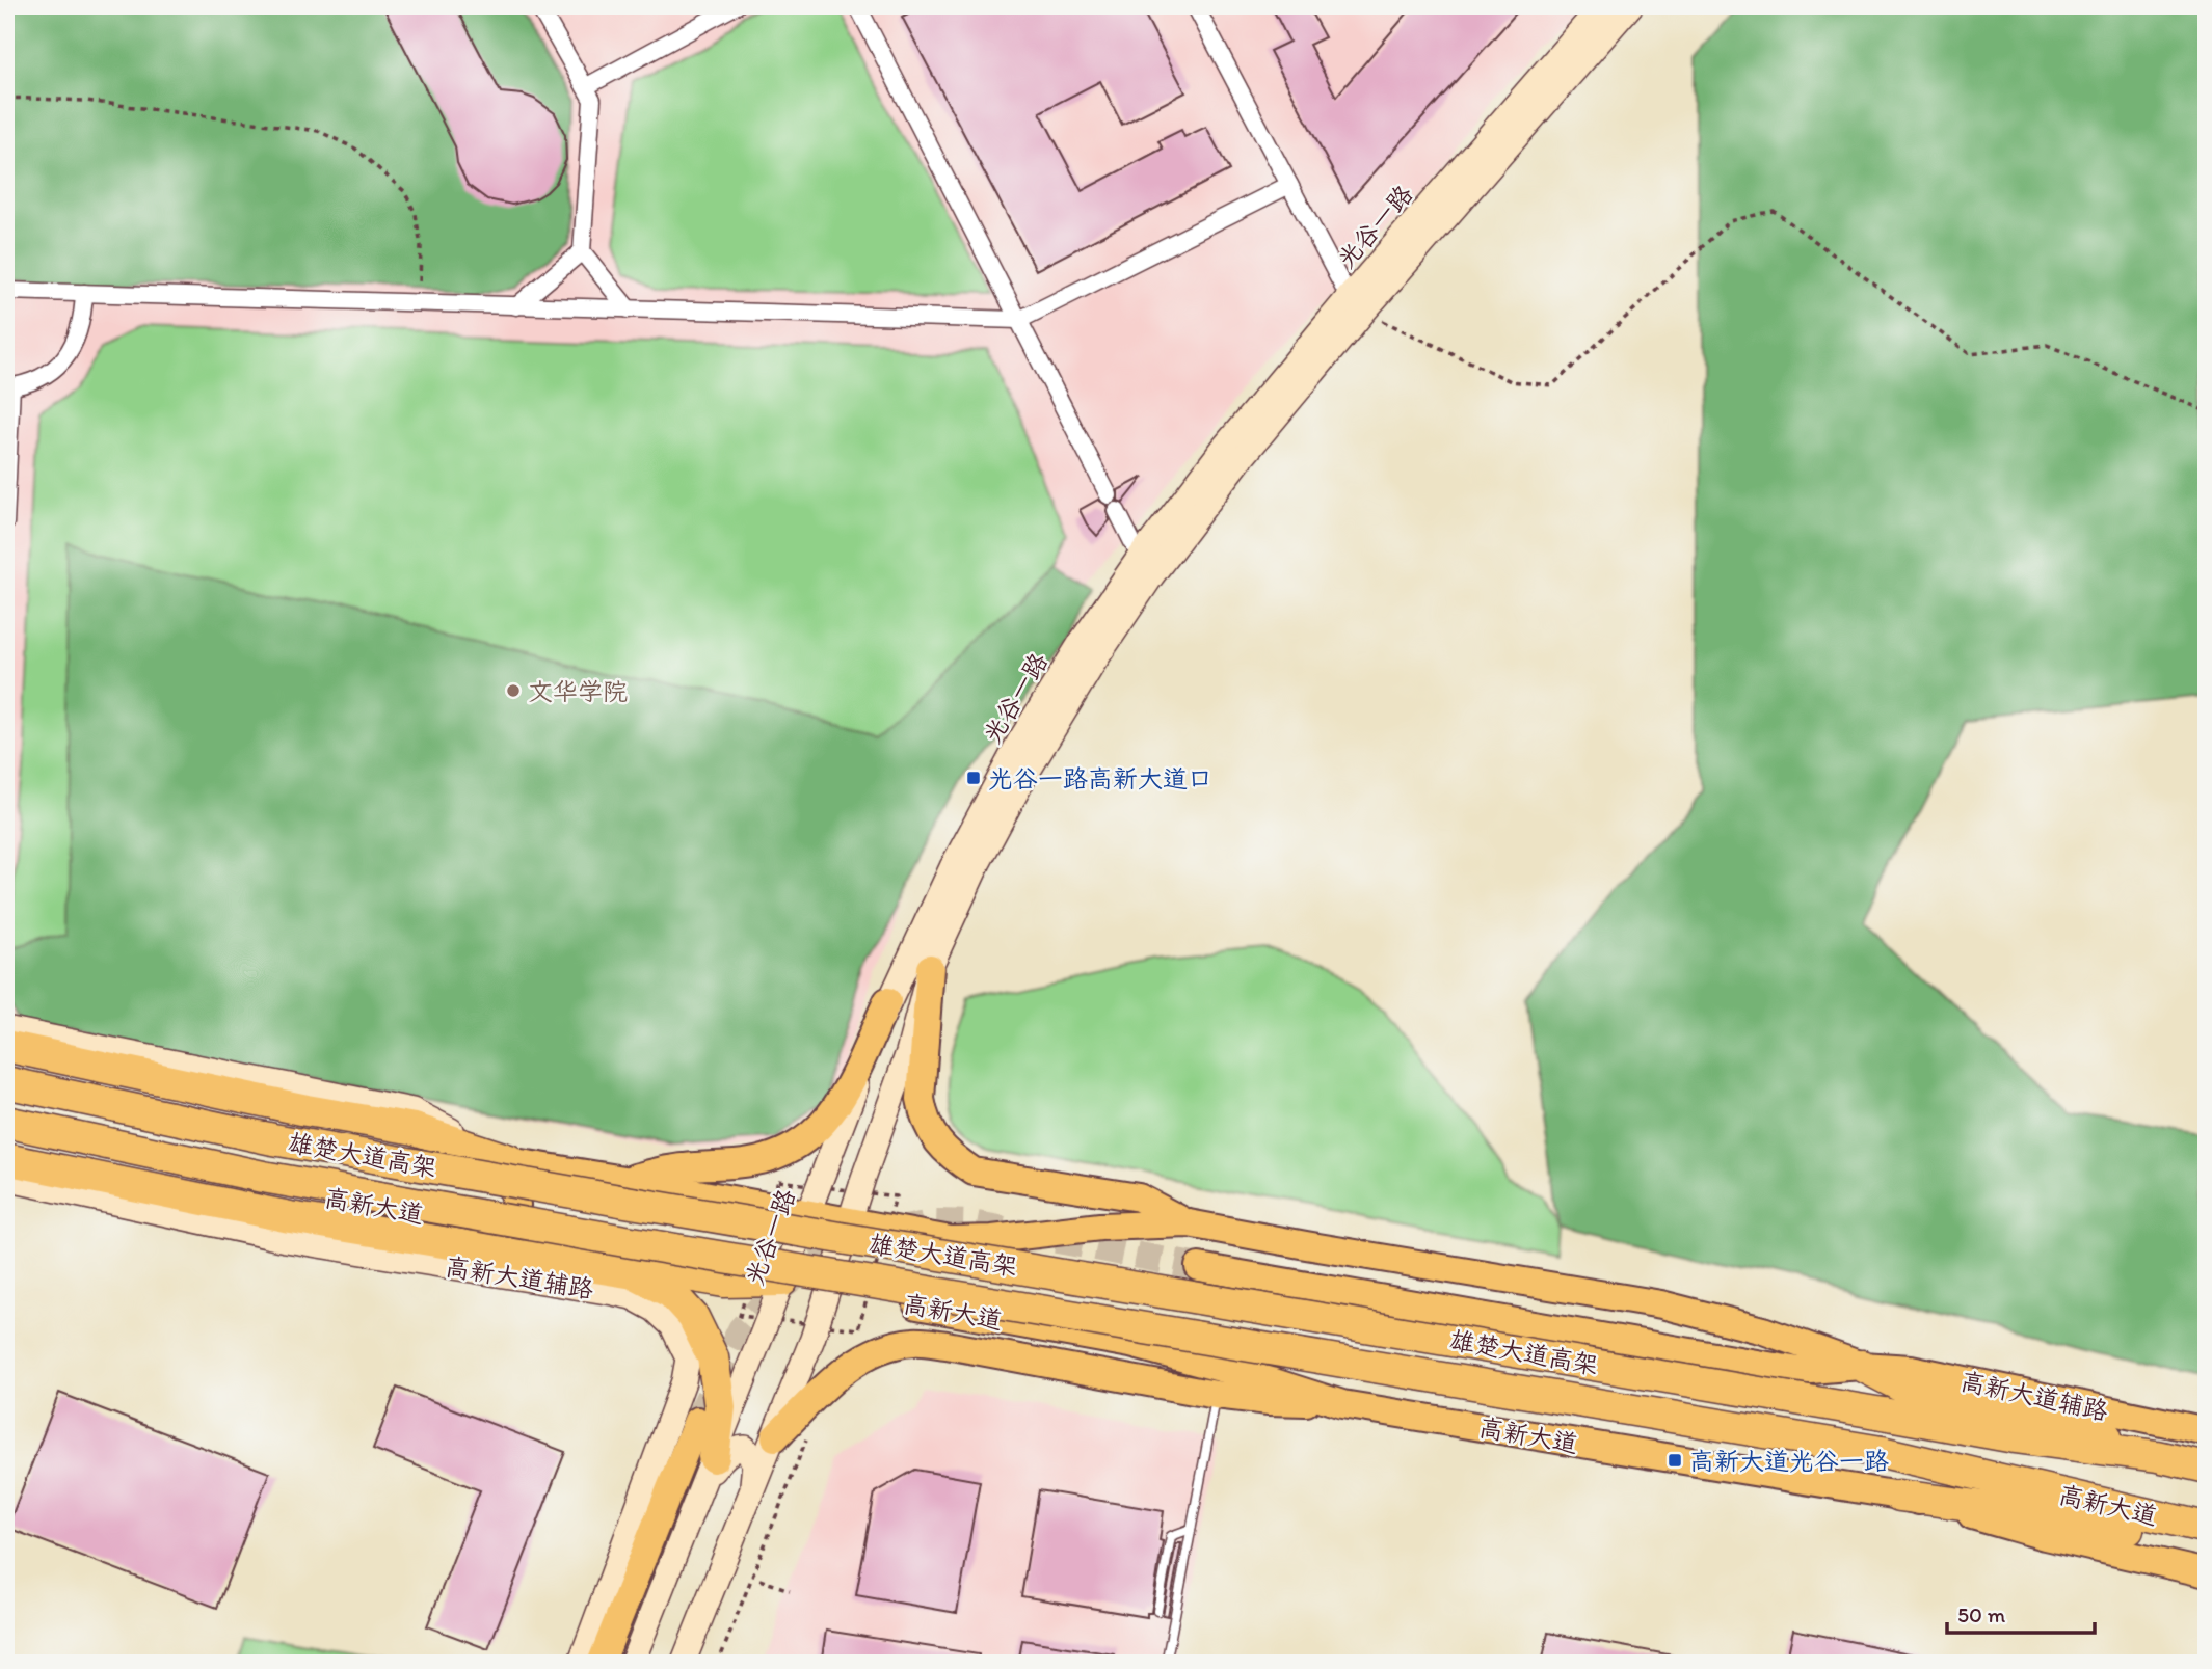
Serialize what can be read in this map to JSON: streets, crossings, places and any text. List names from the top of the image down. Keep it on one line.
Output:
{"streets":{"highway":["雄楚大道高架","高新大道"],"main road":["光谷一路","高新大道辅路"]},"crossings":[["光谷一路","高新大道"],["雄楚大道高架","高新大道"]],"places":{"other":["文华学院"],"transit":["光谷一路高新大道口","高新大道光谷一路"]},"scale_bar":"50 m"}
